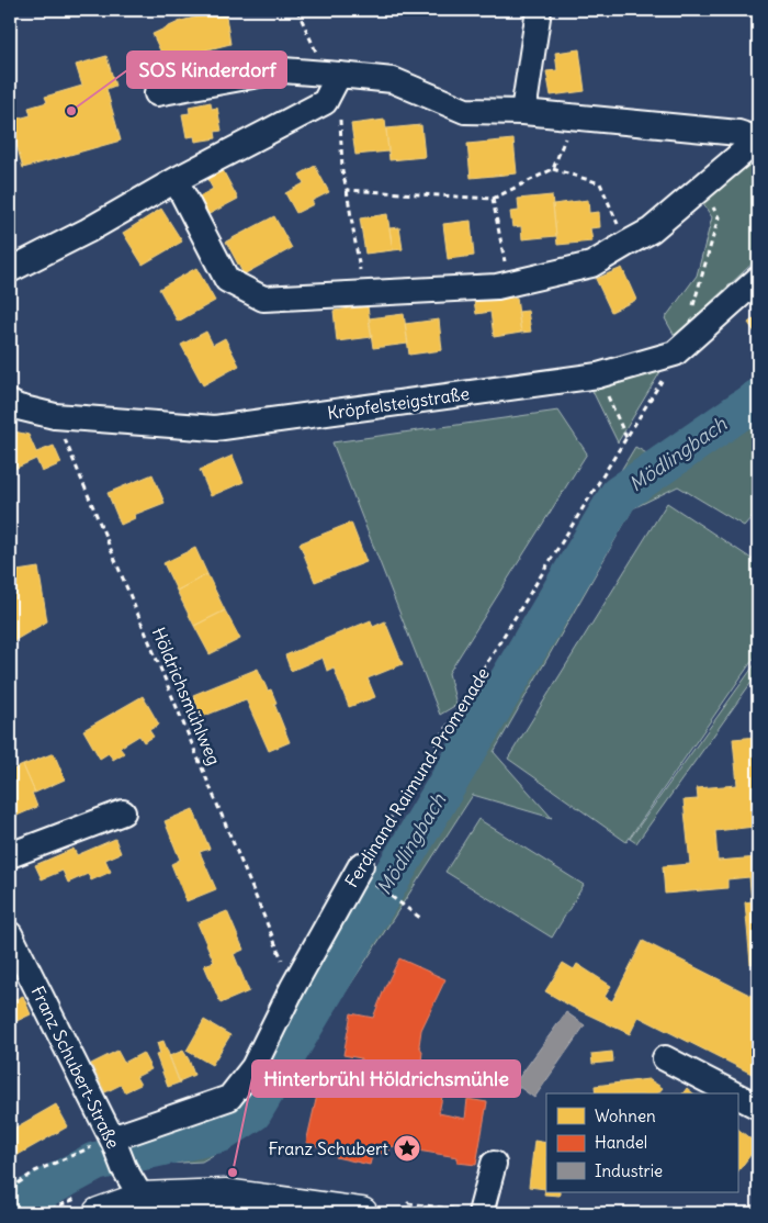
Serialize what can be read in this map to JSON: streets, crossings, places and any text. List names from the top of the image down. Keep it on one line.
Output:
{"streets":{"street":["Kröpfelsteigstraße","Ferdinand Raimund-Promenade","Franz Schubert-Straße"],"path":["Höldrichsmühlweg"]},"crossings":[["Kröpfelsteigstraße","Höldrichsmühlweg"],["Kröpfelsteigstraße","Ferdinand Raimund-Promenade"],["Höldrichsmühlweg","Ferdinand Raimund-Promenade"],["Ferdinand Raimund-Promenade","Franz Schubert-Straße"]],"water":["Mödlingbach"],"places":{"other":["SOS Kinderdorf","Hinterbrühl Höldrichsmühle"],"place":["Franz Schubert"]},"legend":["Wohnen","Handel","Industrie"]}
